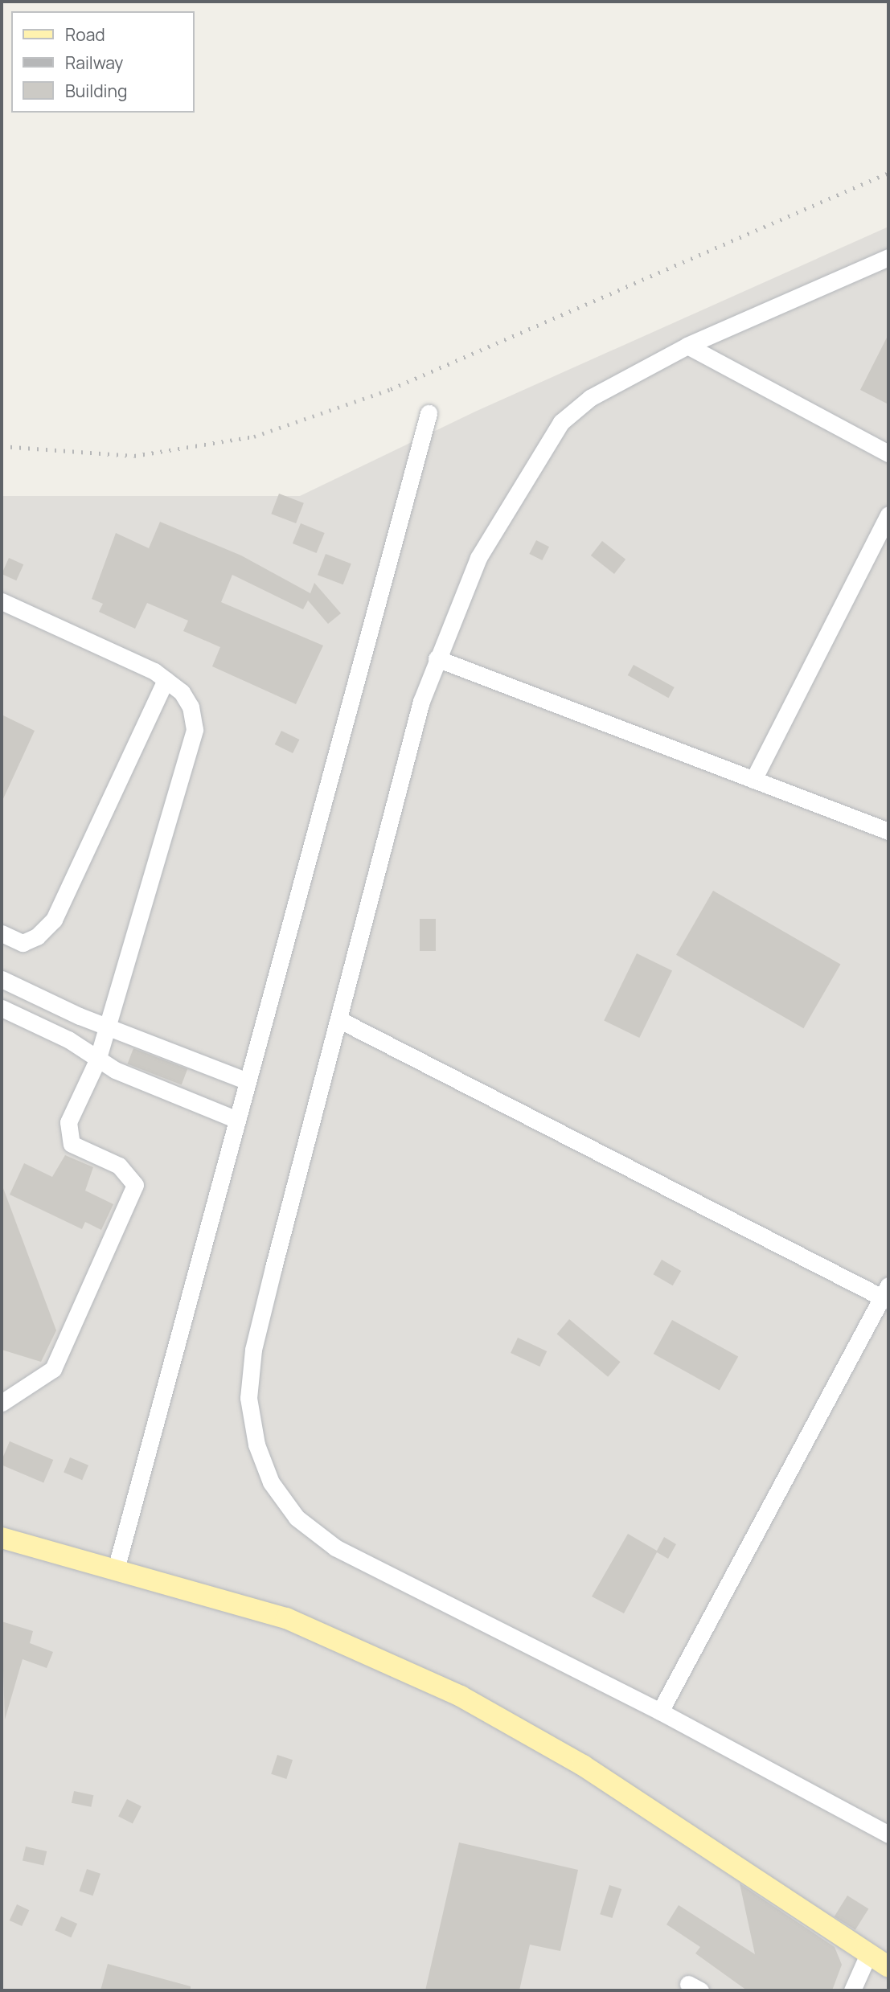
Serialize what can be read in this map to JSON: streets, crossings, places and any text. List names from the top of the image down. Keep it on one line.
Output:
{"legend":["Road","Railway","Building"]}
